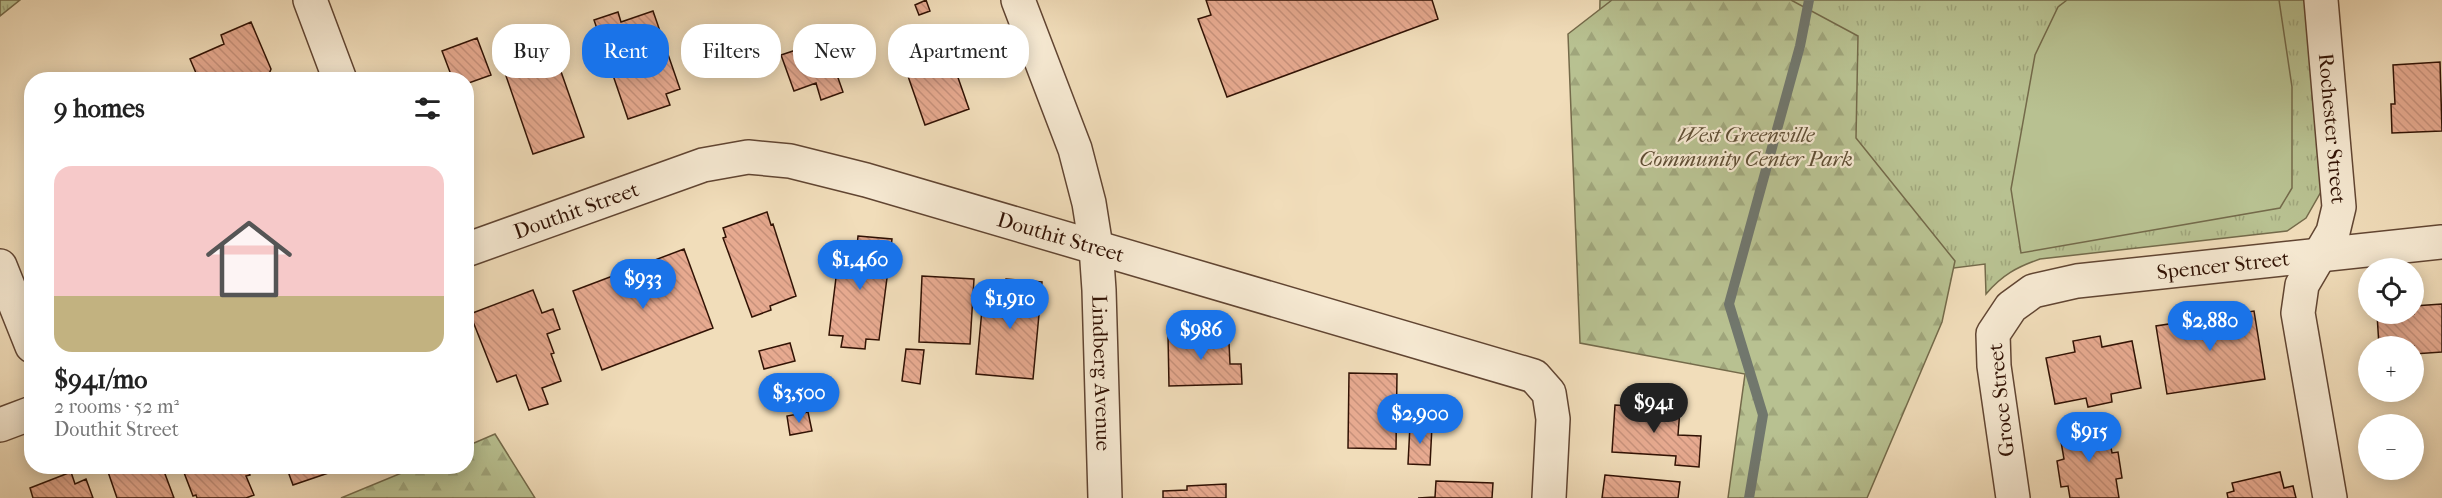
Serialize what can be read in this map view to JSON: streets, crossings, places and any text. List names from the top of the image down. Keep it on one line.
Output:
{"streets":{"street":["Rochester Street","Douthit Street","Spencer Street","Lindberg Avenue","Groce Street"]},"crossings":[["Rochester Street","Spencer Street"],["Douthit Street","Lindberg Avenue"],["Spencer Street","Groce Street"]],"parks":["West Greenville Community Center Park"],"page":{"chip":["Buy","Rent","Filters","New","Apartment"],"heading":"9 homes","list":[{"name":"$941/mo","note":"2 rooms · 52 m² · Douthit Street"}],"price":["$1,460","$933","$1,910","$2,880","$986","$3,500","$941","$2,900","$915"],"map_buttons":["+","−"]}}
